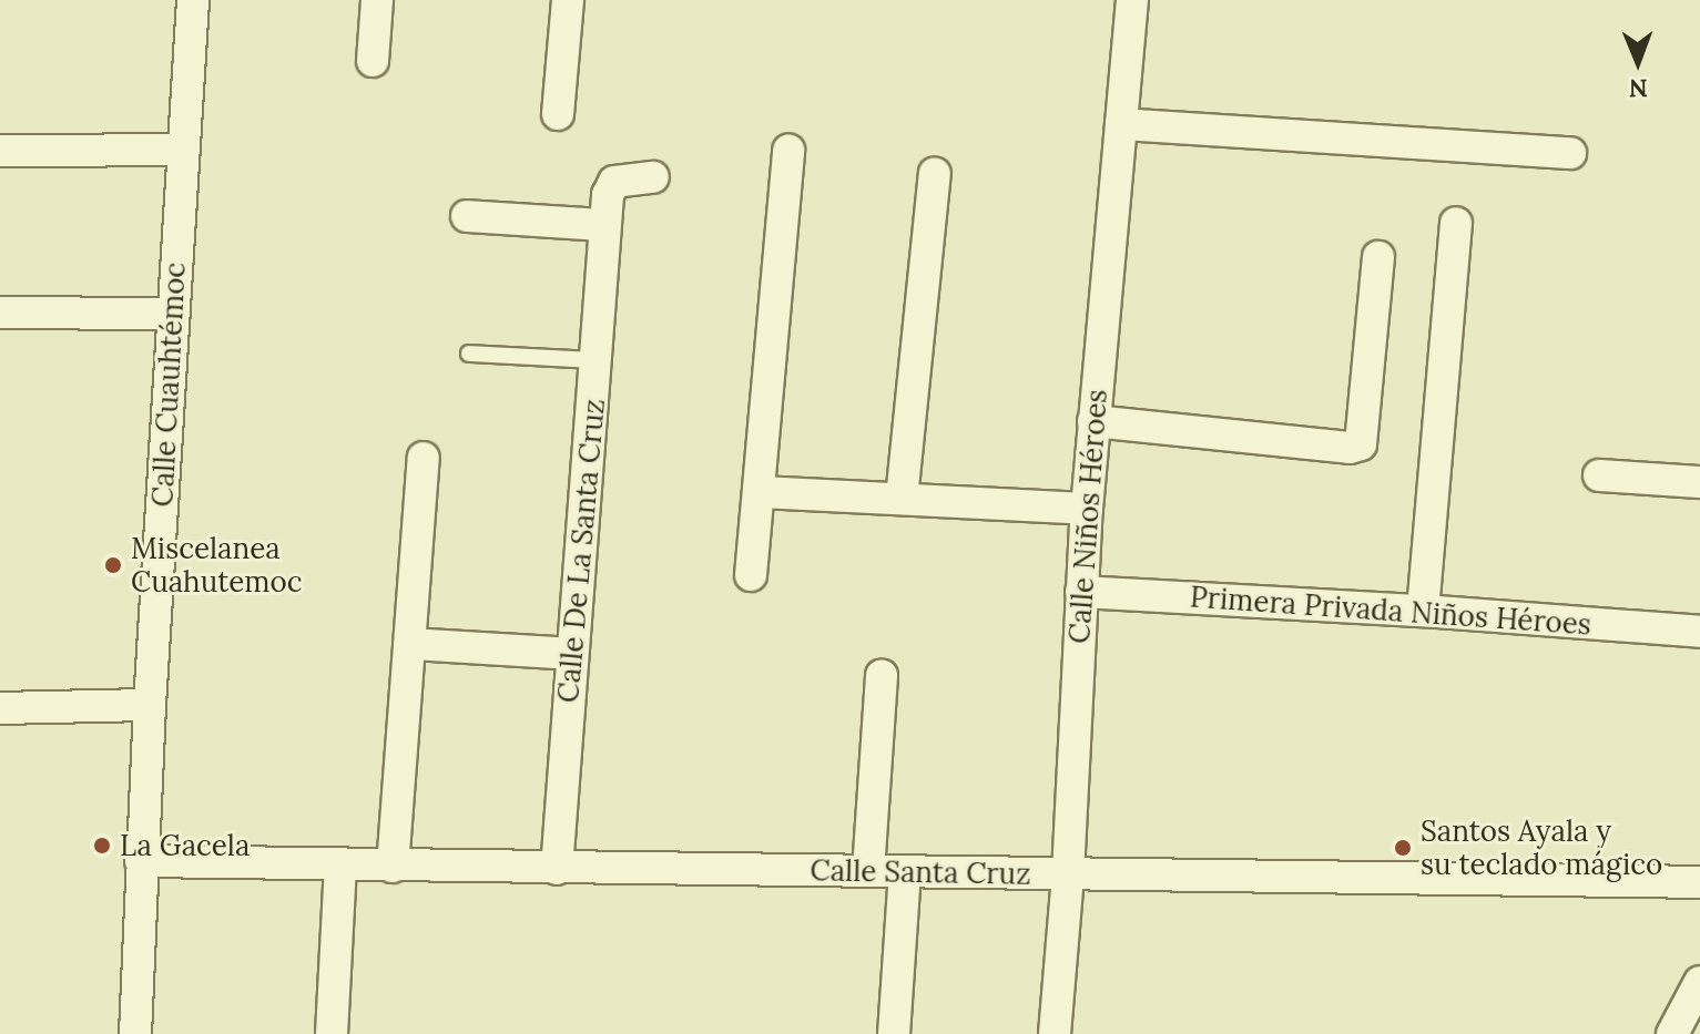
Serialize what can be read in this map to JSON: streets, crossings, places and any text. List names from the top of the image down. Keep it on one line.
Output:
{"streets":{"street":["Calle Cuauhtémoc","Calle Niños Héroes","Calle De La Santa Cruz","Primera Privada Niños Héroes","Calle Santa Cruz"]},"crossings":[["Calle Cuauhtémoc","Calle Santa Cruz"],["Calle Niños Héroes","Primera Privada Niños Héroes"],["Calle Niños Héroes","Calle Santa Cruz"],["Calle De La Santa Cruz","Calle Santa Cruz"]],"places":["Miscelanea Cuahutemoc","La Gacela","Santos Ayala y su teclado mágico"],"north":"bottom"}
